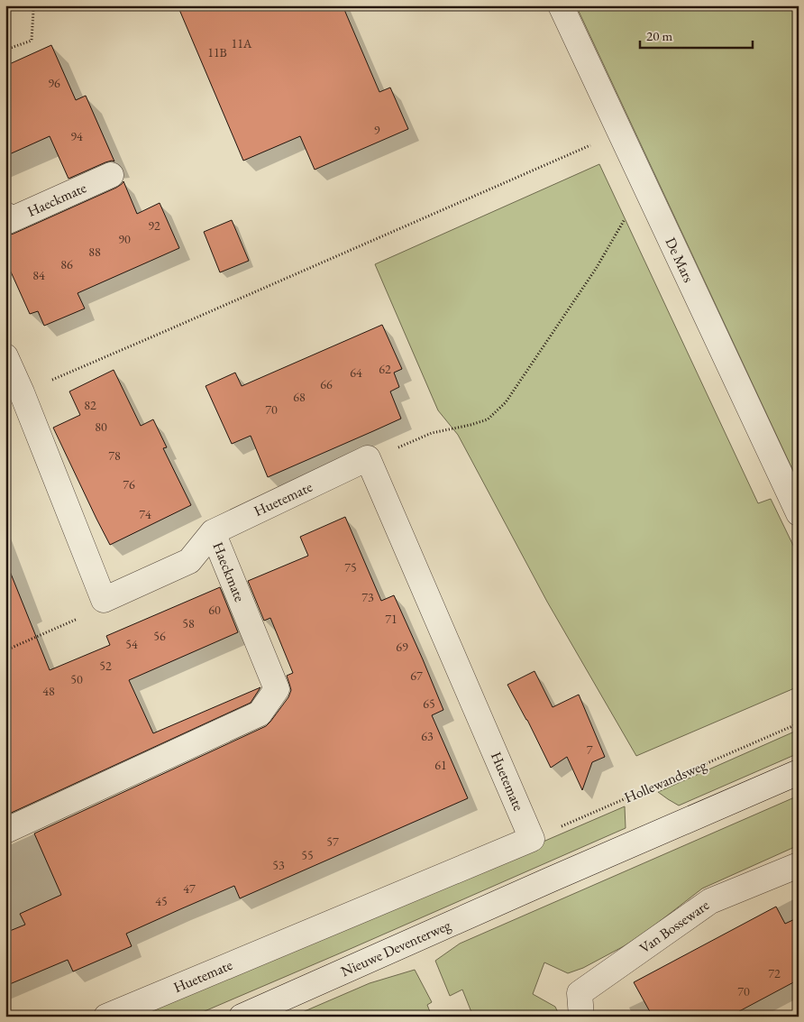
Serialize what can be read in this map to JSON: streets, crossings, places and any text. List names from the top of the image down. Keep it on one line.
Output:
{"streets":{"street":["Haeckmate","De Mars","Huetemate","Van Bosseware","Nieuwe Deventerweg"],"path":["Hollewandsweg"]},"crossings":[["Haeckmate","Huetemate"],["Huetemate","Hollewandsweg"]],"house_numbers":["11A","11B","96","9","94","92","90","88","86","84","62","64","66","68","82","70","80","78","76","74","75","73","60","71","58","56","54","69","52","67","50","48","65","63","7","61","57","55","53","47","45","72","70"],"scale_bar":"20 m"}
